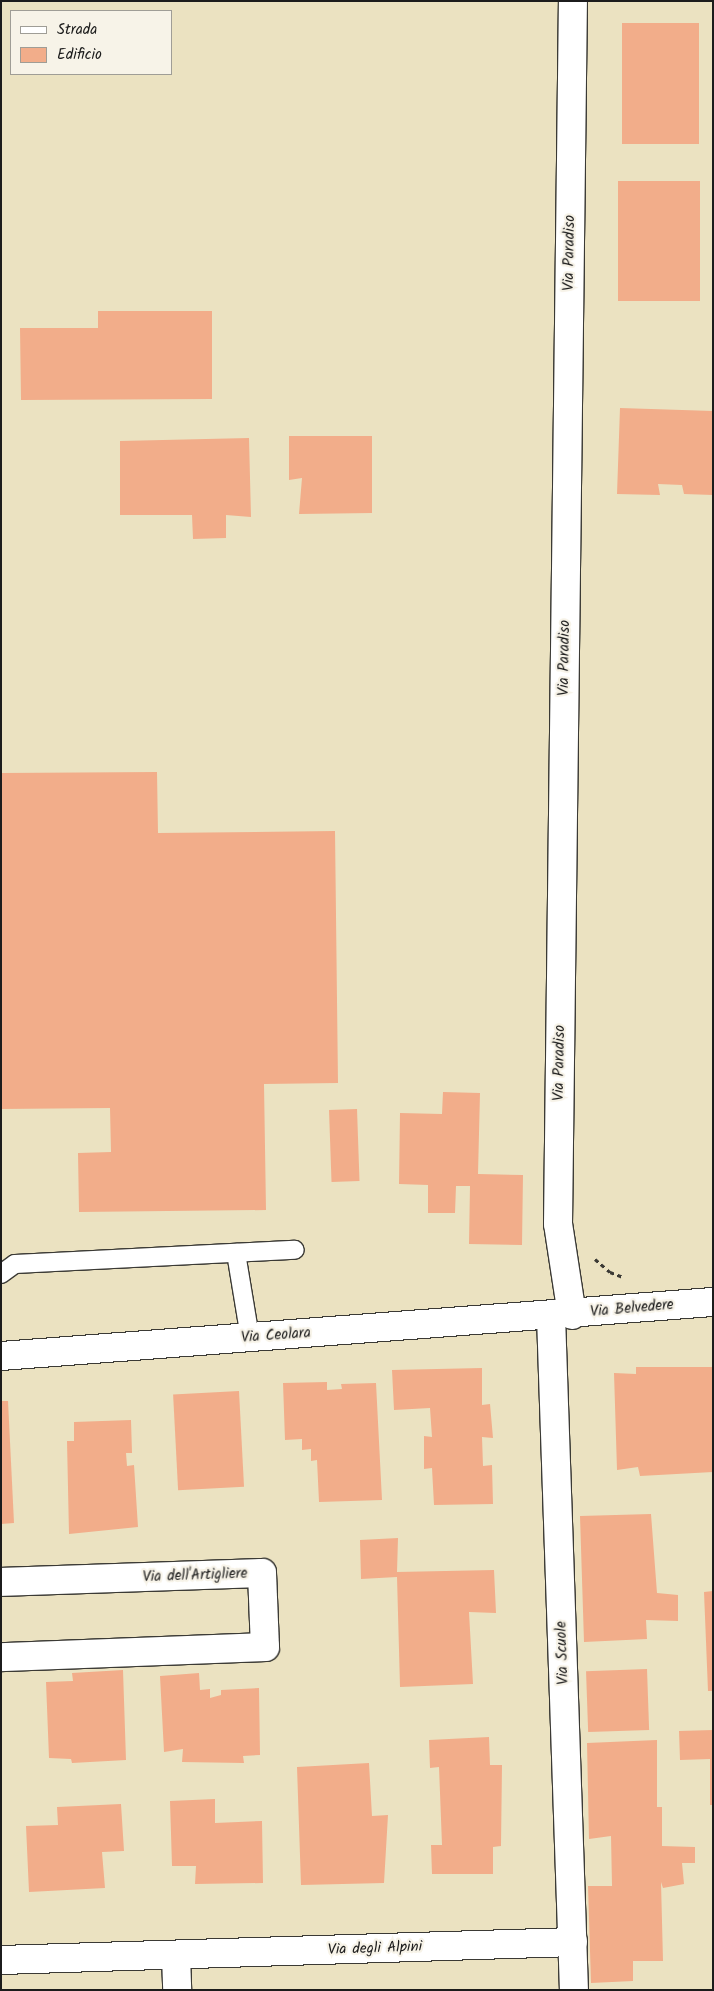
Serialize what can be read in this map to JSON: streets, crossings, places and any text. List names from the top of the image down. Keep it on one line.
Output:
{"streets":{"street":["Via Paradiso","Via Belvedere","Via Ceolara","Via dell'Artigliere","Via Scuole","Via degli Alpini"]},"crossings":[["Via Paradiso","Via Belvedere"],["Via Paradiso","Via Ceolara"],["Via Paradiso","Via Scuole"],["Via Belvedere","Via Ceolara"],["Via Belvedere","Via Scuole"],["Via Ceolara","Via Scuole"],["Via Scuole","Via degli Alpini"]],"legend":["Strada","Edificio"]}
